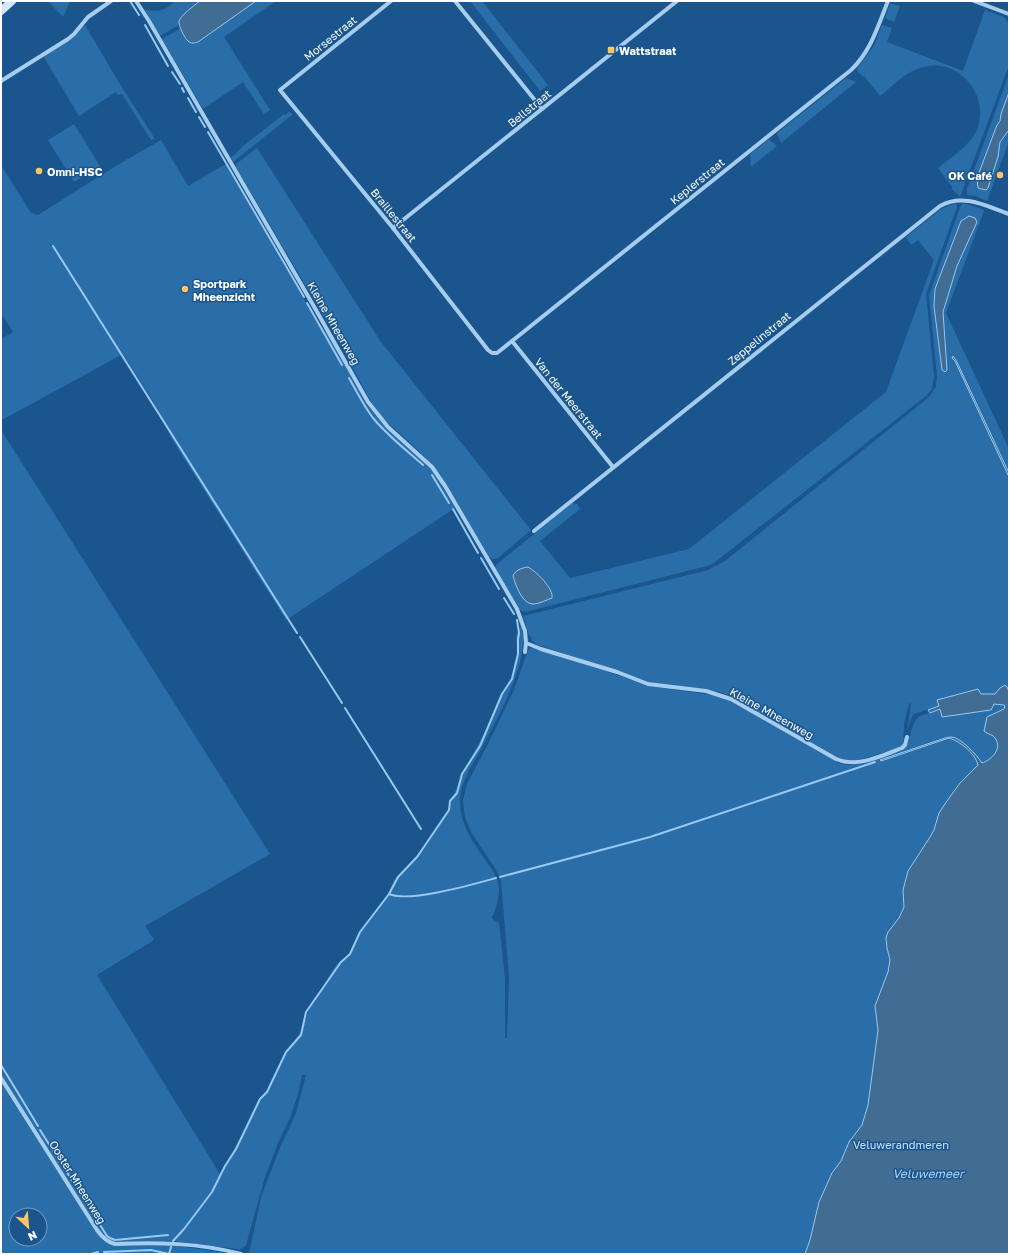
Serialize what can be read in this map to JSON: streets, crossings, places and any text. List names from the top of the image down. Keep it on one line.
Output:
{"streets":{"street":["Morsestraat","Bellstraat","Keplerstraat","Braillestraat","Kleine Mheenweg","Zeppelinstraat","Van der Meerstraat","Ooster Mheenweg"]},"crossings":[["Morsestraat","Braillestraat"],["Bellstraat","Braillestraat"],["Keplerstraat","Braillestraat"],["Keplerstraat","Van der Meerstraat"],["Zeppelinstraat","Van der Meerstraat"]],"water":["Veluwemeer"],"parks":["Veluwerandmeren"],"places":{"transit":["Wattstraat"],"other":["Omni-HSC","OK Café","Sportpark Mheenzicht"]},"north":"bottom right"}
